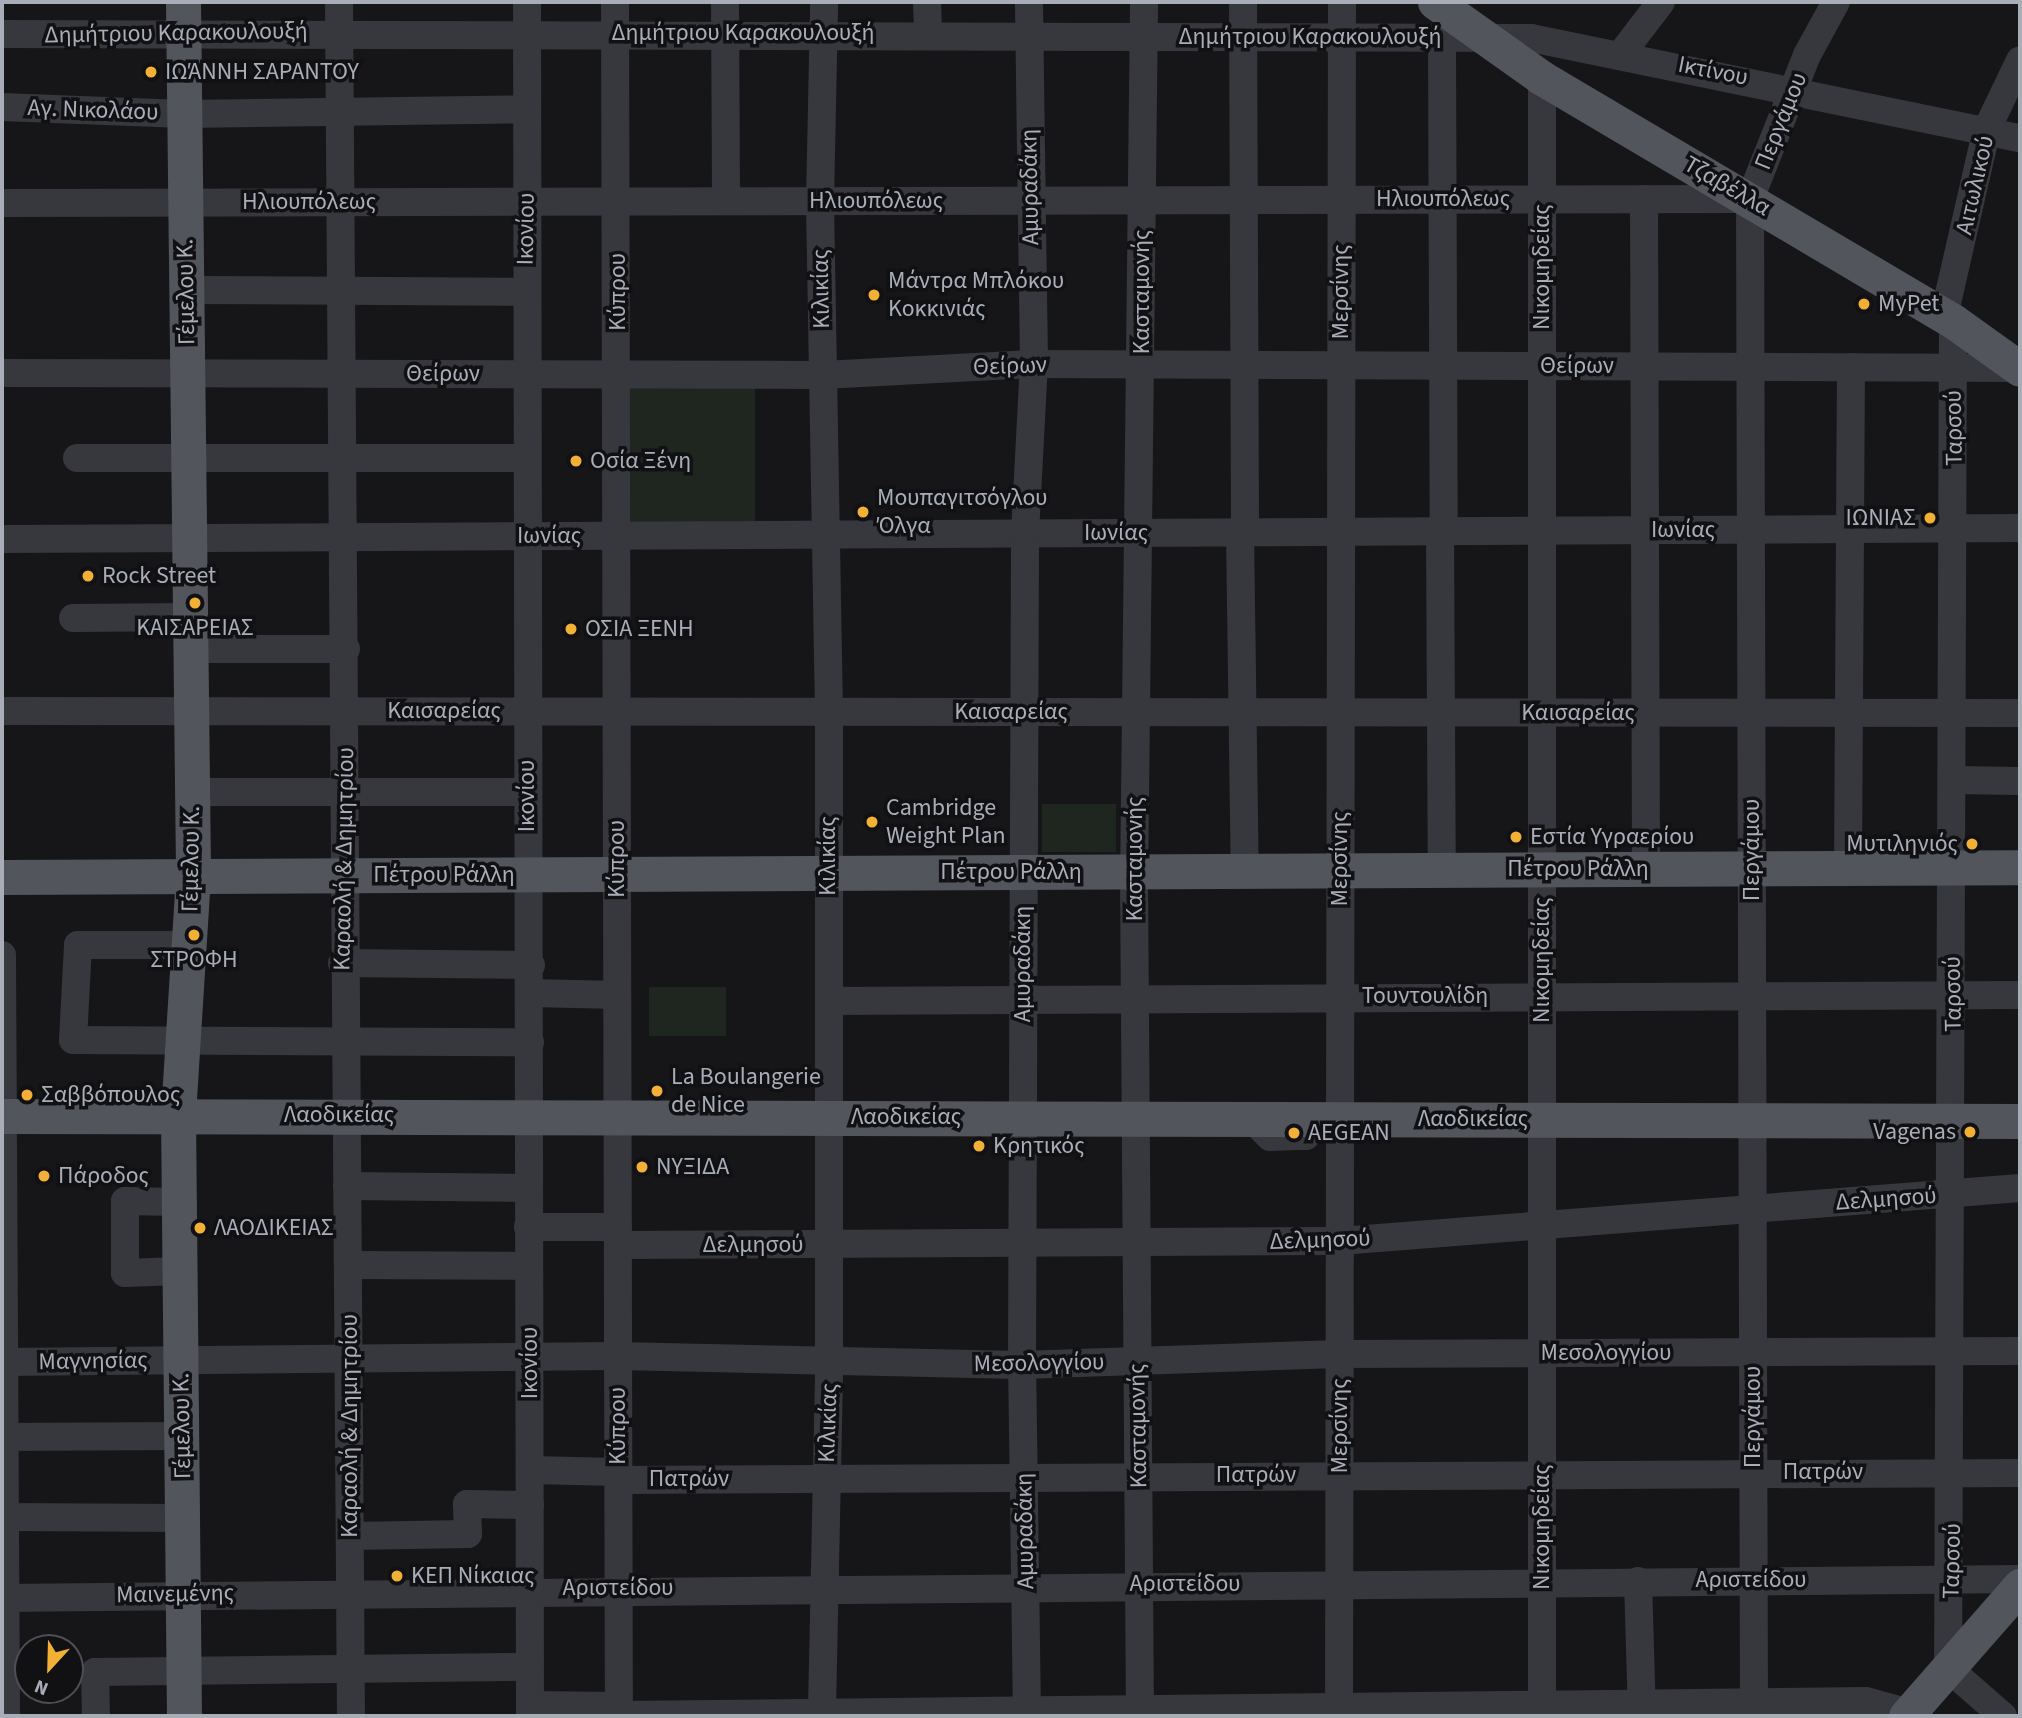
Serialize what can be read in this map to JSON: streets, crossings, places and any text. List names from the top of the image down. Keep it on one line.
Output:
{"streets":{"main road":["Τζαβέλλα","Γέμελου Κ.","Πέτρου Ράλλη","Λαοδικείας"],"street":["Δημήτριου Καρακουλουξή","Ικτίνου","Αγ. Νικολάου","Περγάμου","Αιτωλικού","Αμυραδάκη","Ηλιουπόλεως","Ικονίου","Νικομηδείας","Κιλικίας","Κύπρου","Κασταμονής","Μερσίνης","Θείρων","Ταρσού","Ιωνίας","Καισαρείας","Καραολή & Δημητρίου","Τουντουλίδη","Δελμησού","Μεσολογγίου","Μαγνησίας","Πατρών","Αριστείδου","Μαινεμένης"]},"crossings":[["Δημήτριου Καρακουλουξή","Τζαβέλλα"],["Δημήτριου Καρακουλουξή","Αμυραδάκη"],["Δημήτριου Καρακουλουξή","Ικονίου"],["Δημήτριου Καρακουλουξή","Κιλικίας"],["Δημήτριου Καρακουλουξή","Γέμελου Κ."],["Δημήτριου Καρακουλουξή","Κύπρου"],["Δημήτριου Καρακουλουξή","Κασταμονής"],["Δημήτριου Καρακουλουξή","Μερσίνης"],["Δημήτριου Καρακουλουξή","Καραολή & Δημητρίου"],["Ικτίνου","Περγάμου"],["Ικτίνου","Αιτωλικού"],["Ικτίνου","Τζαβέλλα"],["Αγ. Νικολάου","Ικονίου"],["Αγ. Νικολάου","Γέμελου Κ."],["Αγ. Νικολάου","Καραολή & Δημητρίου"],["Περγάμου","Τζαβέλλα"],["Περγάμου","Ηλιουπόλεως"],["Περγάμου","Θείρων"],["Περγάμου","Ιωνίας"],["Περγάμου","Καισαρείας"],["Περγάμου","Πέτρου Ράλλη"],["Περγάμου","Τουντουλίδη"],["Περγάμου","Λαοδικείας"],["Περγάμου","Δελμησού"],["Περγάμου","Μεσολογγίου"],["Περγάμου","Πατρών"],["Περγάμου","Αριστείδου"],["Αιτωλικού","Τζαβέλλα"],["Αιτωλικού","Ταρσού"],["Τζαβέλλα","Ηλιουπόλεως"],["Τζαβέλλα","Νικομηδείας"],["Τζαβέλλα","Θείρων"],["Τζαβέλλα","Ταρσού"],["Αμυραδάκη","Ηλιουπόλεως"],["Αμυραδάκη","Θείρων"],["Αμυραδάκη","Ιωνίας"],["Αμυραδάκη","Καισαρείας"],["Αμυραδάκη","Πέτρου Ράλλη"],["Αμυραδάκη","Τουντουλίδη"],["Αμυραδάκη","Λαοδικείας"],["Αμυραδάκη","Δελμησού"],["Αμυραδάκη","Μεσολογγίου"],["Αμυραδάκη","Πατρών"],["Αμυραδάκη","Αριστείδου"],["Ηλιουπόλεως","Ικονίου"],["Ηλιουπόλεως","Νικομηδείας"],["Ηλιουπόλεως","Κιλικίας"],["Ηλιουπόλεως","Γέμελου Κ."],["Ηλιουπόλεως","Κύπρου"],["Ηλιουπόλεως","Κασταμονής"],["Ηλιουπόλεως","Μερσίνης"],["Ηλιουπόλεως","Καραολή & Δημητρίου"],["Ικονίου","Θείρων"],["Ικονίου","Ιωνίας"],["Ικονίου","Καισαρείας"],["Ικονίου","Πέτρου Ράλλη"],["Ικονίου","Λαοδικείας"],["Ικονίου","Δελμησού"],["Ικονίου","Μεσολογγίου"],["Ικονίου","Πατρών"],["Ικονίου","Αριστείδου"],["Νικομηδείας","Θείρων"],["Νικομηδείας","Ιωνίας"],["Νικομηδείας","Καισαρείας"],["Νικομηδείας","Πέτρου Ράλλη"],["Νικομηδείας","Τουντουλίδη"],["Νικομηδείας","Λαοδικείας"],["Νικομηδείας","Δελμησού"],["Νικομηδείας","Μεσολογγίου"],["Νικομηδείας","Πατρών"],["Νικομηδείας","Αριστείδου"],["Κιλικίας","Θείρων"],["Κιλικίας","Ιωνίας"],["Κιλικίας","Καισαρείας"],["Κιλικίας","Πέτρου Ράλλη"],["Κιλικίας","Τουντουλίδη"],["Κιλικίας","Λαοδικείας"],["Κιλικίας","Δελμησού"],["Κιλικίας","Μεσολογγίου"],["Κιλικίας","Πατρών"],["Κιλικίας","Αριστείδου"],["Γέμελου Κ.","Θείρων"],["Γέμελου Κ.","Ιωνίας"],["Γέμελου Κ.","Καισαρείας"],["Γέμελου Κ.","Πέτρου Ράλλη"],["Γέμελου Κ.","Λαοδικείας"],["Γέμελου Κ.","Μαγνησίας"],["Γέμελου Κ.","Μαινεμένης"],["Κύπρου","Θείρων"],["Κύπρου","Ιωνίας"],["Κύπρου","Καισαρείας"],["Κύπρου","Πέτρου Ράλλη"],["Κύπρου","Λαοδικείας"],["Κύπρου","Δελμησού"],["Κύπρου","Μεσολογγίου"],["Κύπρου","Πατρών"],["Κύπρου","Αριστείδου"],["Κασταμονής","Θείρων"],["Κασταμονής","Ιωνίας"],["Κασταμονής","Καισαρείας"],["Κασταμονής","Πέτρου Ράλλη"],["Κασταμονής","Τουντουλίδη"],["Κασταμονής","Λαοδικείας"],["Κασταμονής","Δελμησού"],["Κασταμονής","Μεσολογγίου"],["Κασταμονής","Πατρών"],["Κασταμονής","Αριστείδου"],["Μερσίνης","Θείρων"],["Μερσίνης","Ιωνίας"],["Μερσίνης","Καισαρείας"],["Μερσίνης","Πέτρου Ράλλη"],["Μερσίνης","Τουντουλίδη"],["Μερσίνης","Λαοδικείας"],["Μερσίνης","Δελμησού"],["Μερσίνης","Μεσολογγίου"],["Μερσίνης","Πατρών"],["Μερσίνης","Αριστείδου"],["Θείρων","Ταρσού"],["Θείρων","Καραολή & Δημητρίου"],["Ταρσού","Ιωνίας"],["Ταρσού","Καισαρείας"],["Ταρσού","Πέτρου Ράλλη"],["Ταρσού","Τουντουλίδη"],["Ταρσού","Λαοδικείας"],["Ταρσού","Δελμησού"],["Ταρσού","Μεσολογγίου"],["Ταρσού","Πατρών"],["Ταρσού","Αριστείδου"],["Ιωνίας","Καραολή & Δημητρίου"],["Καισαρείας","Καραολή & Δημητρίου"],["Καραολή & Δημητρίου","Πέτρου Ράλλη"],["Καραολή & Δημητρίου","Λαοδικείας"],["Καραολή & Δημητρίου","Μεσολογγίου"],["Καραολή & Δημητρίου","Μαγνησίας"],["Καραολή & Δημητρίου","Αριστείδου"],["Καραολή & Δημητρίου","Μαινεμένης"],["Μεσολογγίου","Μαγνησίας"],["Αριστείδου","Μαινεμένης"]],"places":["ΙΩΆΝΝΗ ΣΑΡΑΝΤΟΥ","Μάντρα Μπλόκου Κοκκινιάς","MyPet","Οσία Ξένη","Μουπαγιτσόγλου Όλγα","ΙΩΝΙΑΣ","Rock Street","ΚΑΙΣΑΡΕΙΑΣ","ΟΣΙΑ ΞΕΝΗ","Cambridge Weight Plan","Εστία Υγραερίου","Μυτιληνιός","ΣΤΡΟΦΗ","La Boulangerie de Nice","Σαββόπουλος","Vagenas","AEGEAN","Κρητικός","ΝΥΞΙΔΑ","Πάροδος","ΛΑΟΔΙΚΕΙΑΣ","ΚΕΠ Νίκαιας"],"north":"bottom"}
